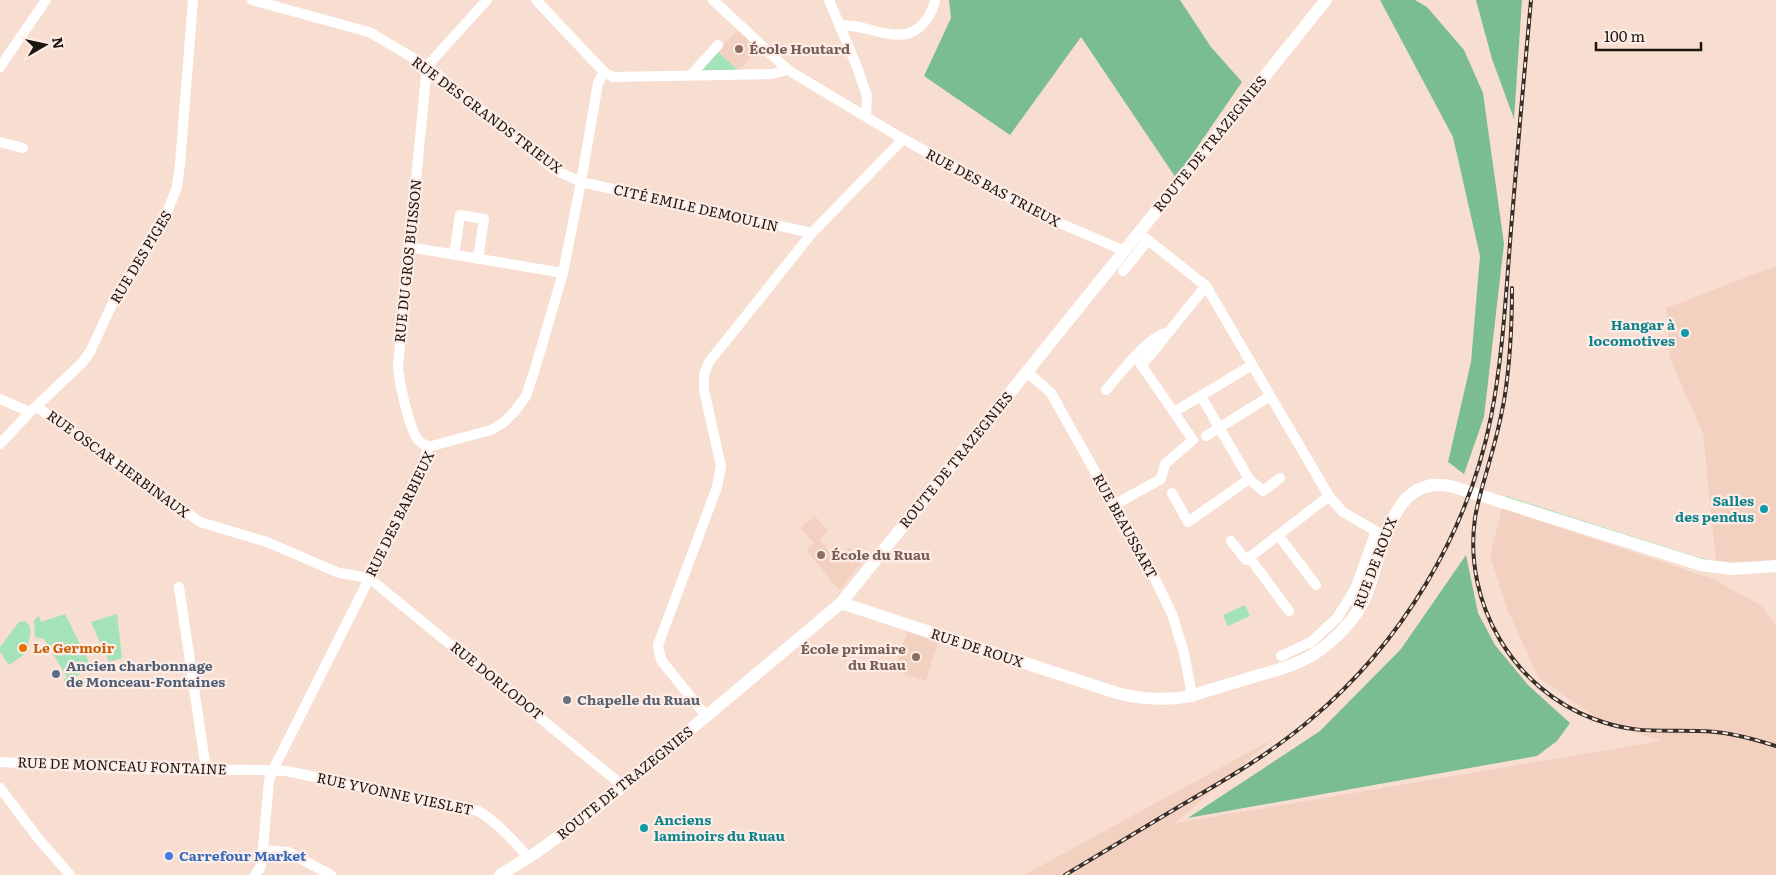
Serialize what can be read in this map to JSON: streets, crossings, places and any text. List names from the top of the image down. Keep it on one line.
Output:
{"streets":{"main road":["ROUTE DE TRAZEGNIES","RUE DE ROUX"],"street":["RUE DES GRANDS TRIEUX","RUE DES BAS TRIEUX","CITÉ EMILE DEMOULIN","RUE DES PIGES","RUE DU GROS BUISSON","RUE OSCAR HERBINAUX","RUE DES BARBIEUX","RUE BEAUSSART","RUE DORLODOT","RUE DE MONCEAU FONTAINE","RUE YVONNE VIESLET"]},"crossings":[["RUE DES GRANDS TRIEUX","CITÉ EMILE DEMOULIN"],["RUE DES GRANDS TRIEUX","RUE DU GROS BUISSON"],["RUE DES GRANDS TRIEUX","RUE DES BARBIEUX"],["ROUTE DE TRAZEGNIES","RUE DES BAS TRIEUX"],["ROUTE DE TRAZEGNIES","RUE BEAUSSART"],["ROUTE DE TRAZEGNIES","RUE DE ROUX"],["ROUTE DE TRAZEGNIES","RUE DORLODOT"],["ROUTE DE TRAZEGNIES","RUE YVONNE VIESLET"],["CITÉ EMILE DEMOULIN","RUE DES BARBIEUX"],["RUE DES PIGES","RUE OSCAR HERBINAUX"],["RUE DU GROS BUISSON","RUE DES BARBIEUX"],["RUE OSCAR HERBINAUX","RUE DES BARBIEUX"],["RUE OSCAR HERBINAUX","RUE DORLODOT"],["RUE DES BARBIEUX","RUE DORLODOT"],["RUE DES BARBIEUX","RUE DE MONCEAU FONTAINE"],["RUE DES BARBIEUX","RUE YVONNE VIESLET"],["RUE BEAUSSART","RUE DE ROUX"],["RUE DE MONCEAU FONTAINE","RUE YVONNE VIESLET"]],"places":["École Houtard","Hangar à locomotives","Salles des pendus","École du Ruau","Le Germoir","École primaire du Ruau","Ancien charbonnage de Monceau-Fontaines","Chapelle du Ruau","Anciens laminoirs du Ruau","Carrefour Market"],"scale_bar":"100 m","north":"right"}
